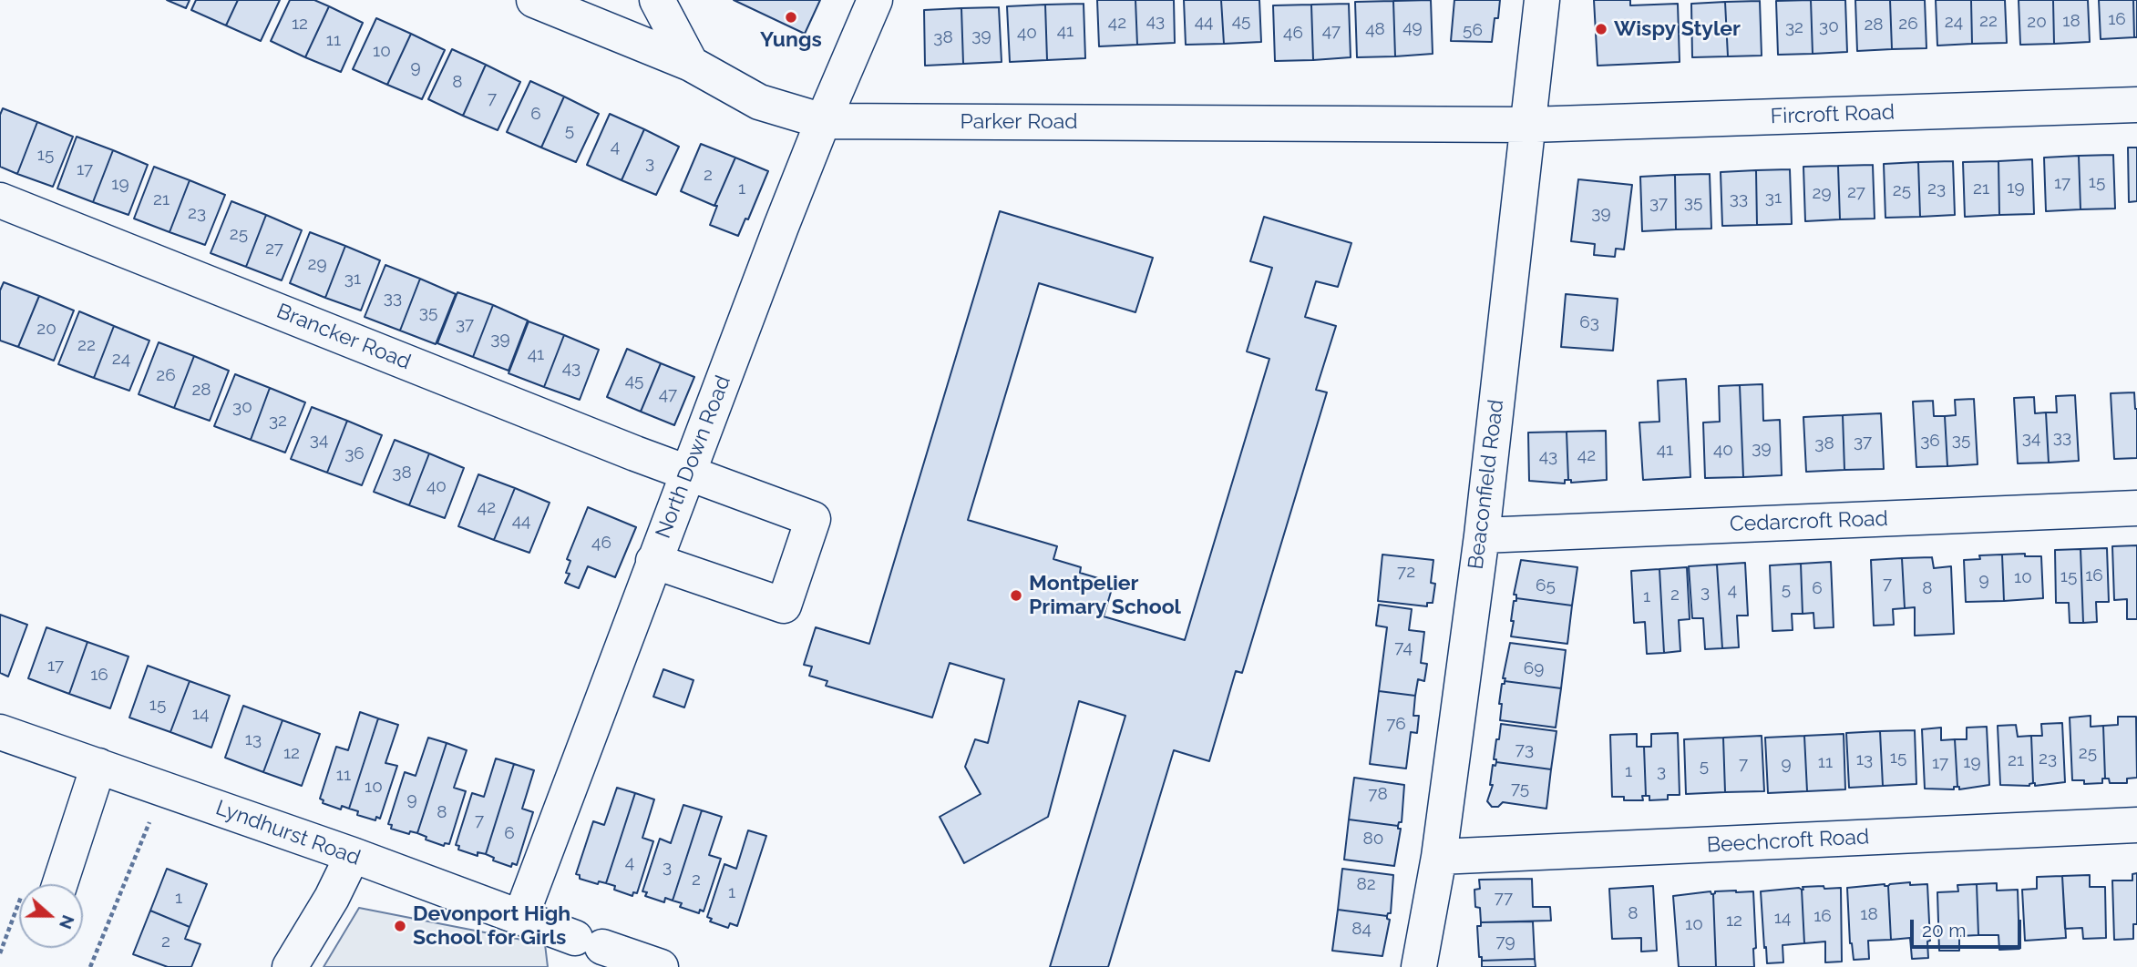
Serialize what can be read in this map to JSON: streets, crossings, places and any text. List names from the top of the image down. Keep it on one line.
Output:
{"streets":{"street":["Fircroft Road","Parker Road","Brancker Road","North Down Road","Beaconfield Road","Cedarcroft Road","Lyndhurst Road","Beechcroft Road"]},"crossings":[["Fircroft Road","Parker Road"],["Fircroft Road","Beaconfield Road"],["Parker Road","North Down Road"],["Parker Road","Beaconfield Road"],["Brancker Road","North Down Road"],["North Down Road","Lyndhurst Road"],["Beaconfield Road","Cedarcroft Road"],["Beaconfield Road","Beechcroft Road"]],"places":["Yungs","Wispy Styler","Montpelier Primary School","Devonport High School for Girls"],"house_numbers":["16","43","45","22","18","44","24","20","42","12","26","28","30","49","32","48","56","41","47","40","46","39","38","11","10","9","8","7","6","5","4","15","3","17","2","15","17","19","19","1","23","21","25","27","29","31","33","21","35","37","23","39","25","27","29","31","33","35","63","37","20","39","22","41","24","43","26","45","28","47","30","32","33","34","34","35","36","37","38","39","41","40","36","42","43","38","40","42","44","46","72","16","15","10","9","7","65","6","8","5","4","3","2","1","74","17","69","16","15","14","76","13","73","12","25","15","23","13","21","11","19","17","7","9","5","1","3","11","10","75","78","9","8","7","6","80","4","3","2","82","1","1","77","8","18","16","14","12","10","84","2","79"],"scale_bar":"20 m","north":"right"}
